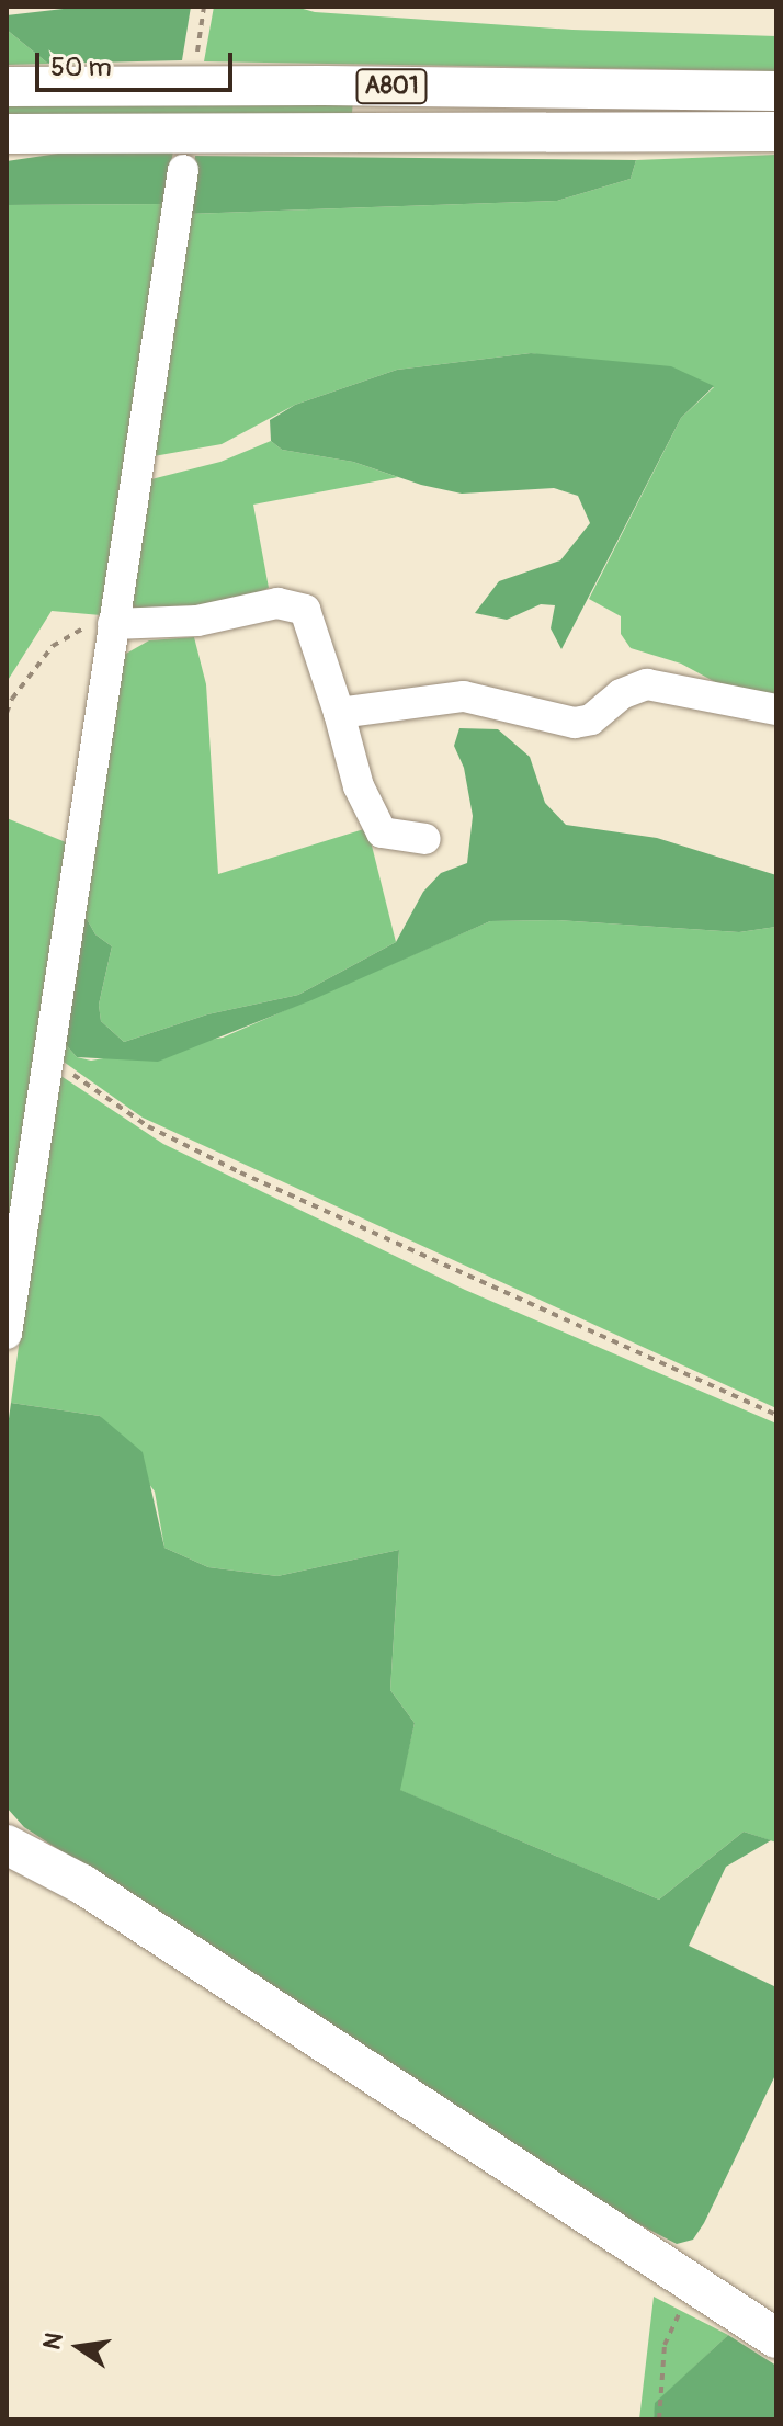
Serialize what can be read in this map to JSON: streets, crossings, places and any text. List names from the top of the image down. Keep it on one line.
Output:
{"streets":{"main road":["A801"]},"scale_bar":"50 m","north":"left"}
